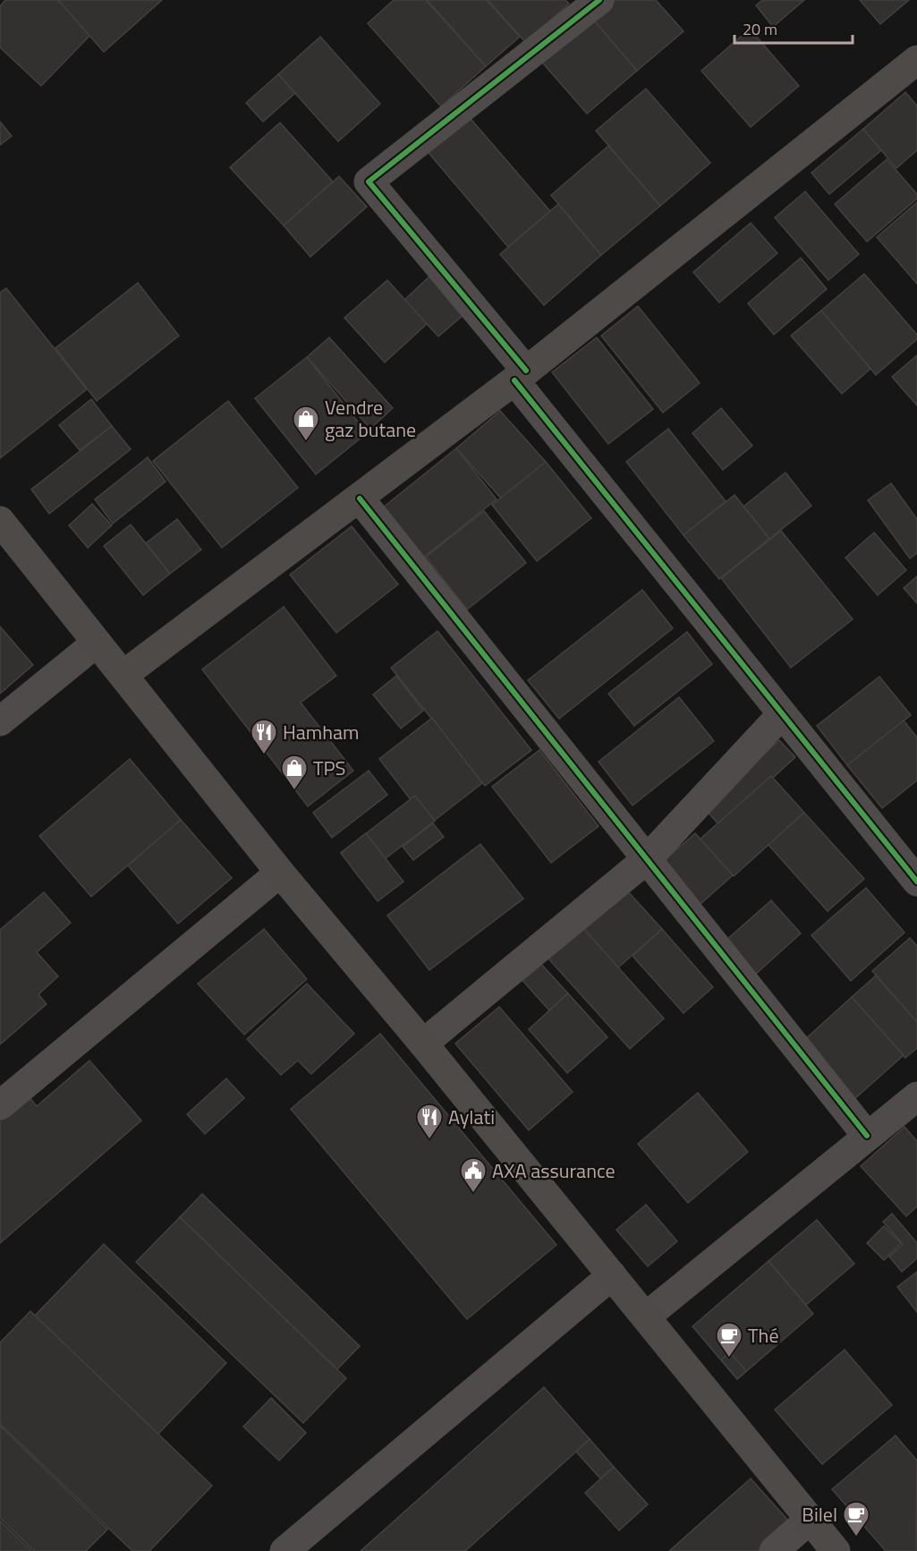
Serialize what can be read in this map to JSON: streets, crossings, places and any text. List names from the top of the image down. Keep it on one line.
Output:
{"places":{"shop":["Vendre gaz butane","TPS"],"restaurant":["Hamham","Aylati"],"public building":["AXA assurance"],"cafe":["Thé","Bilel"]},"scale_bar":"20 m"}
